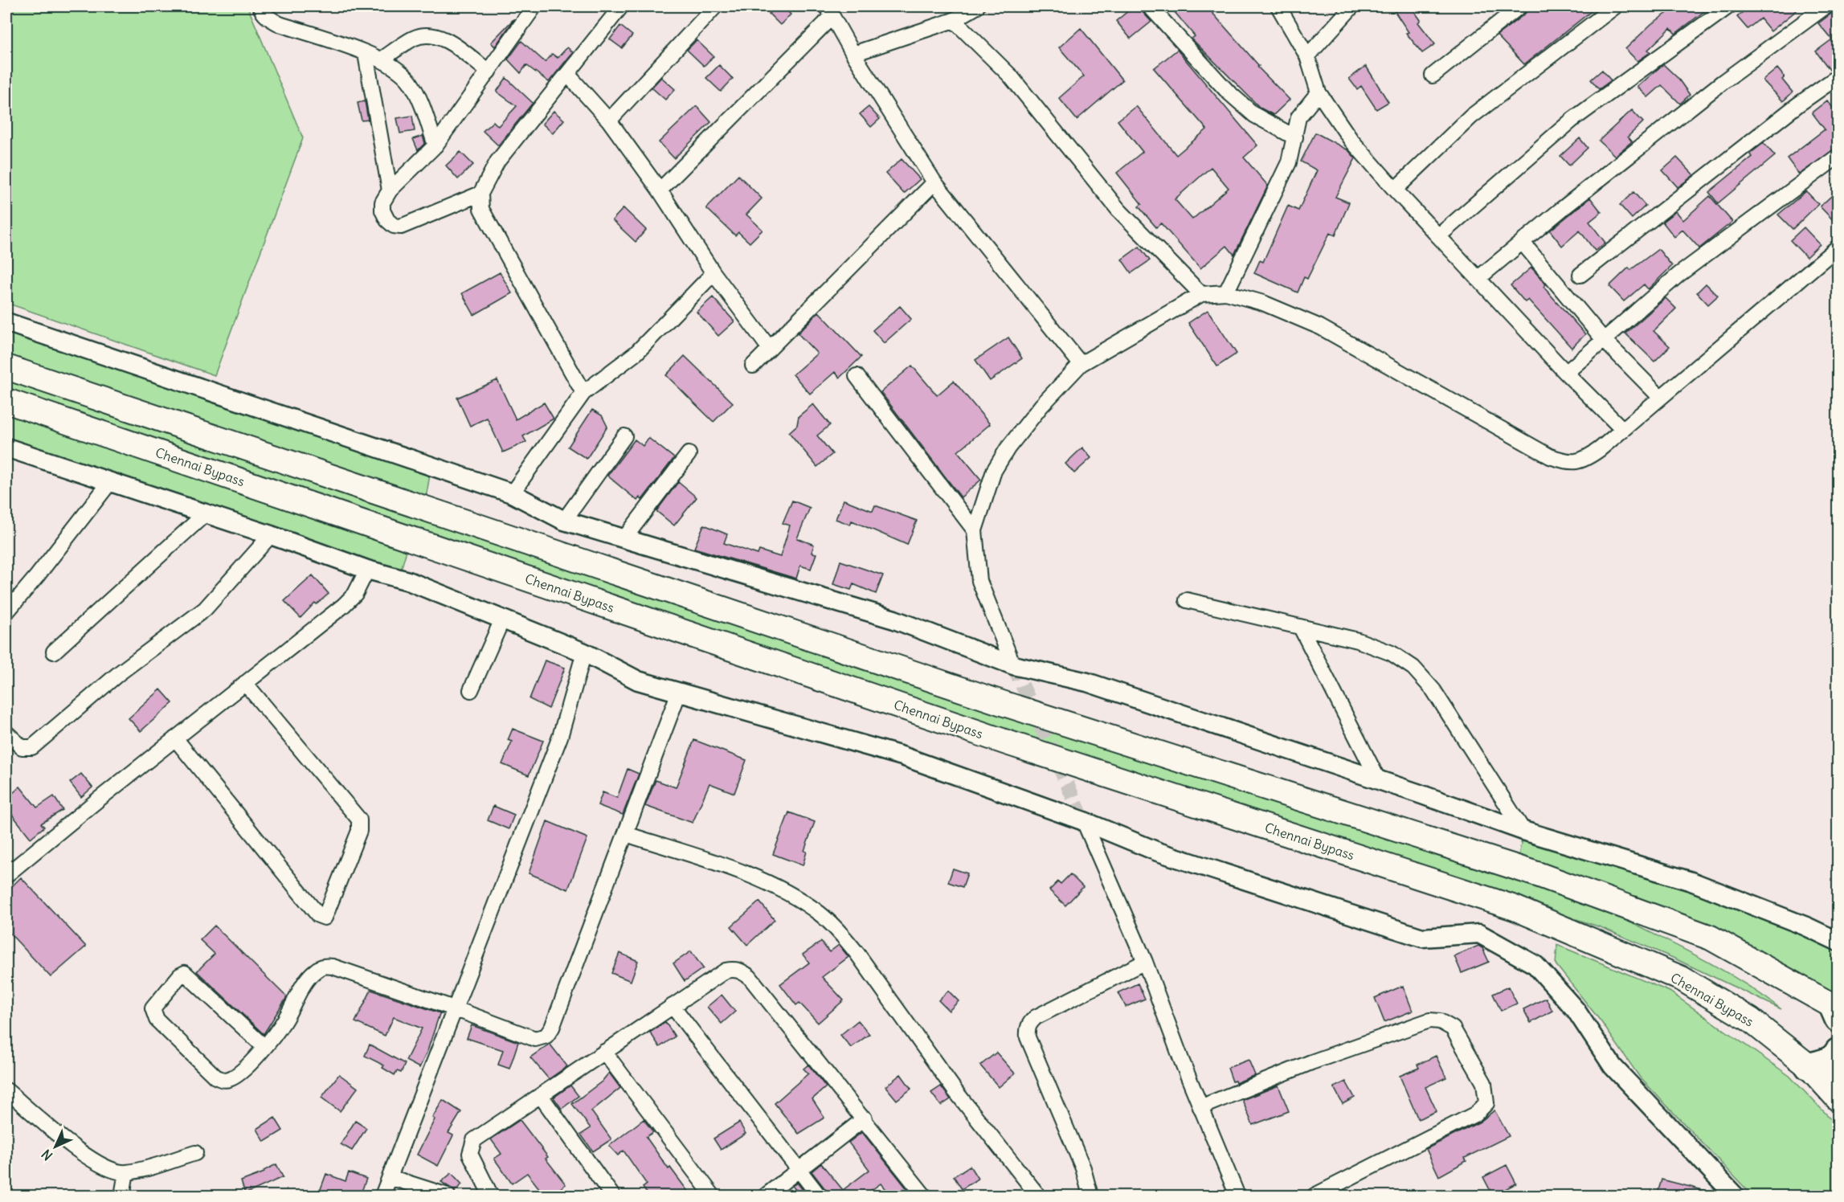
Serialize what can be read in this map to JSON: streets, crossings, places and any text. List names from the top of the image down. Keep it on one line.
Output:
{"streets":{"highway":["Chennai Bypass"]},"north":"bottom left"}
